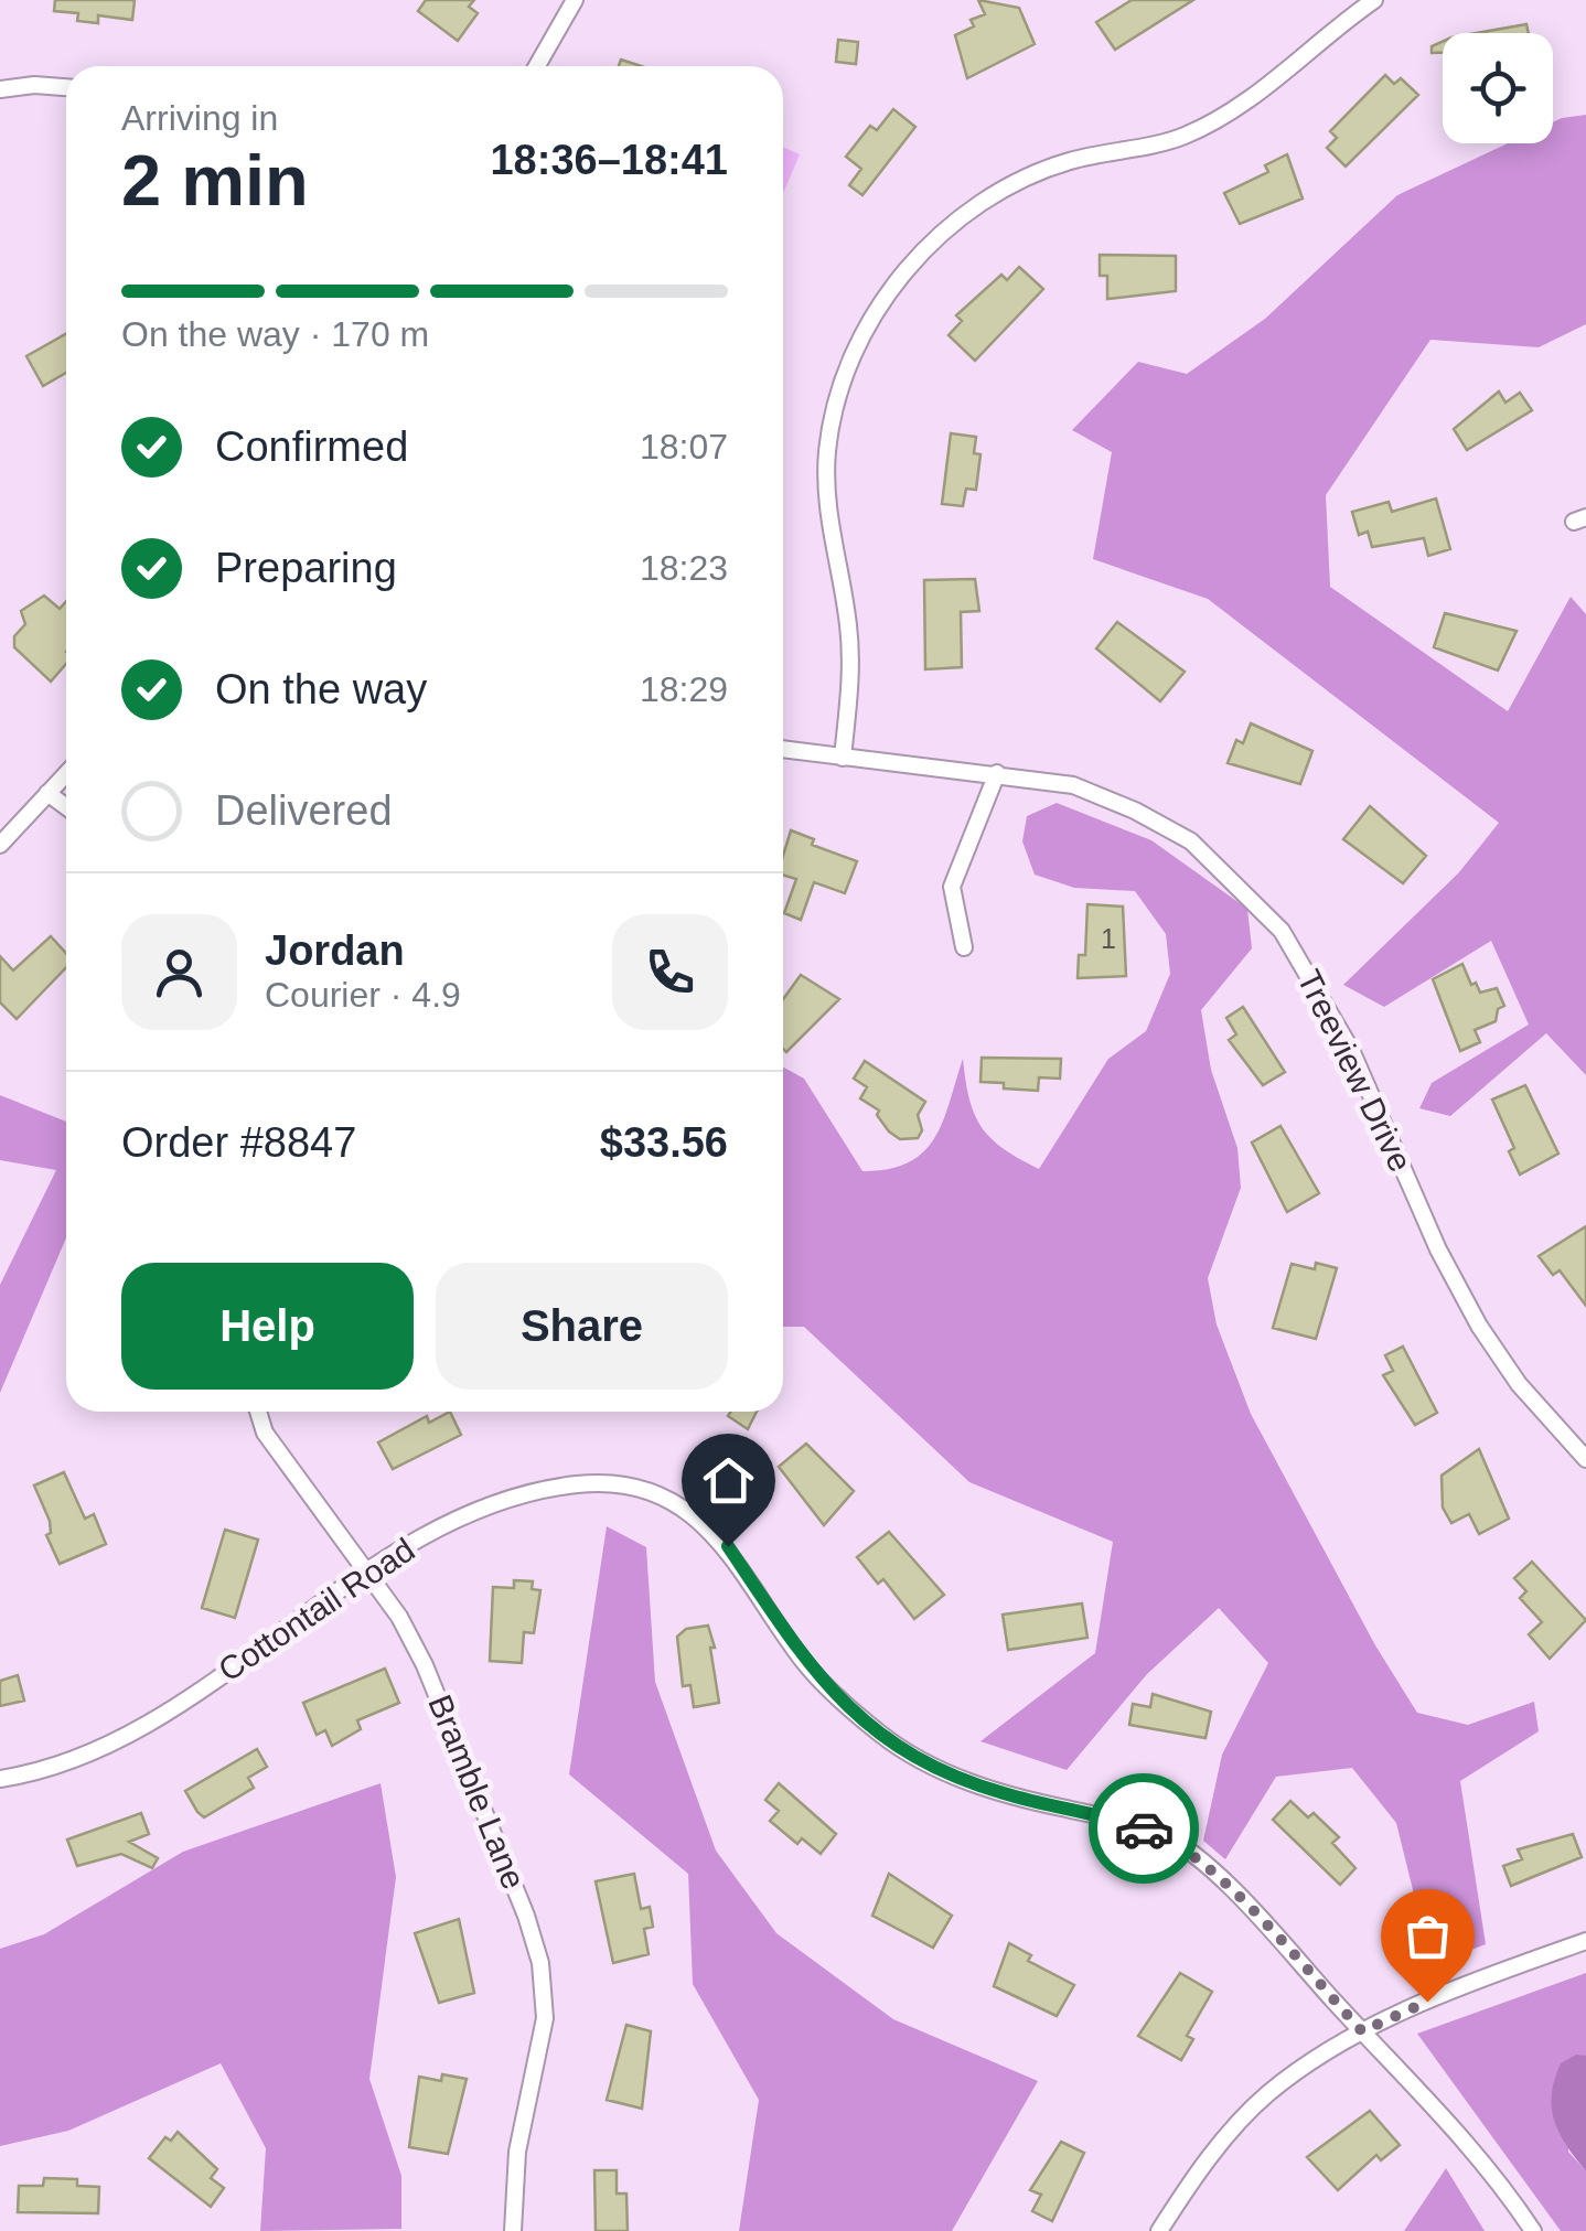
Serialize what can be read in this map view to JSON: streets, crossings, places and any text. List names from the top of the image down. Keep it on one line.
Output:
{"streets":{"street":["Treeview Drive","Cottontail Road","Bramble Lane"]},"crossings":[["Cottontail Road","Bramble Lane"]],"house_numbers":["1"],"page":{"heading":["2 min","Arriving in","18:36–18:41"],"panel":["Jordan","Courier · 4.9","Order #8847","$33.56"],"bar":"On the way · 170 m","list":[["Confirmed","18:07"],["Preparing","18:23"],["On the way","18:29"],"Delivered"],"buttons":["Help","Share"]}}
